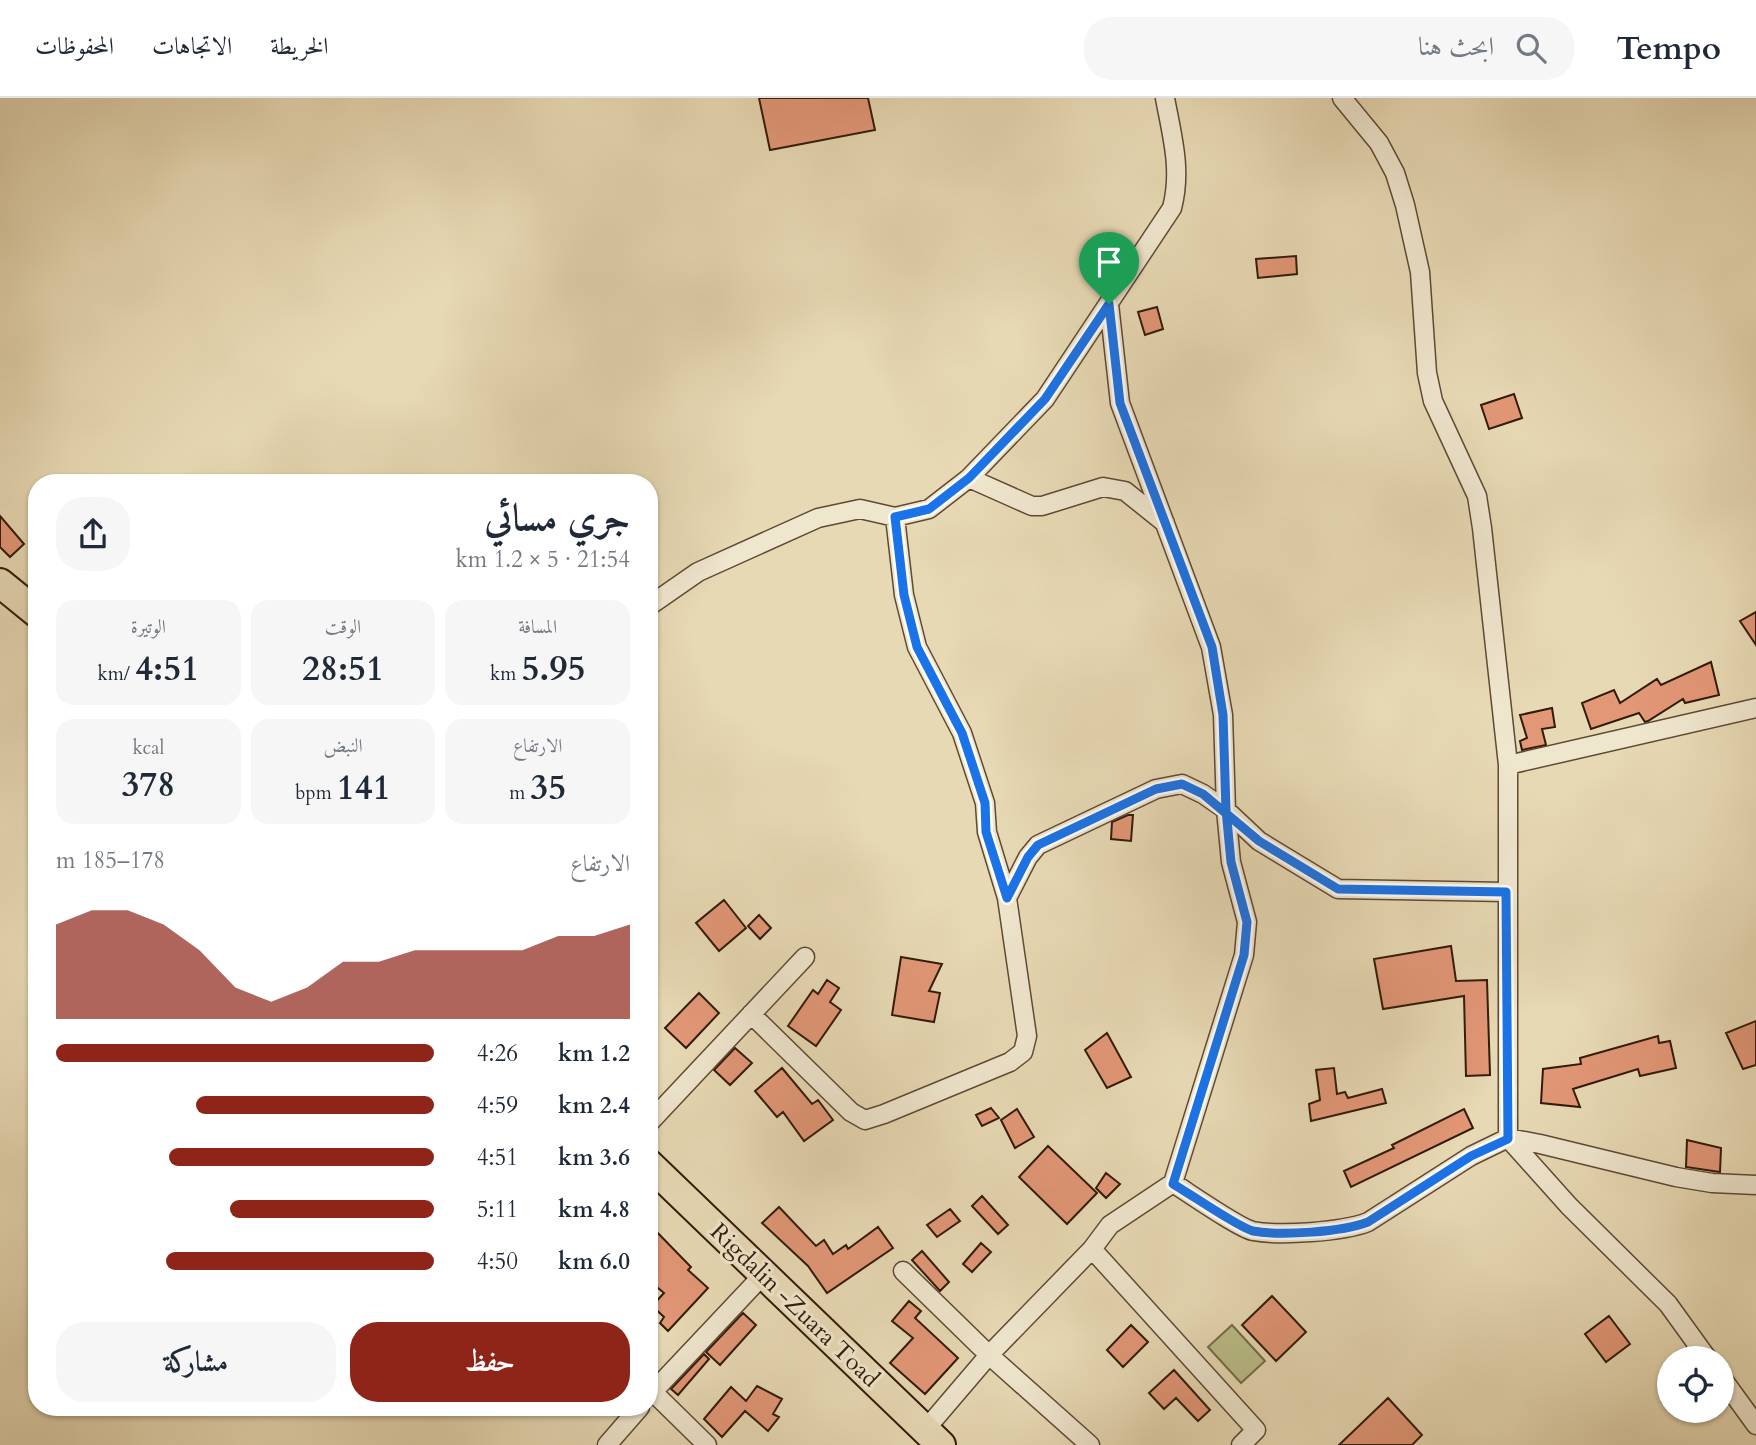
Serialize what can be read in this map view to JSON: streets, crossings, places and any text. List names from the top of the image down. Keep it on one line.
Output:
{"streets":{"main road":["Rigdalin -Zuara Toad"]},"page":{"header":"Tempo","search":"ابحث هنا","nav":["الخريطة","الاتجاهات","المحفوظات"],"heading":["جري مسائي","21:54 · 5 × 1.2 km"],"stats":[["المسافة","5.95 km"],["الوقت","28:51"],["الوتيرة","4:51 /km"],["الارتفاع","35 m"],["النبض","141 bpm"],["kcal","378"]],"chart":["الارتفاع","178–185 m"],"list":[{"name":"1.2 km","note":"4:26"},{"name":"2.4 km","note":"4:59"},{"name":"3.6 km","note":"4:51"},{"name":"4.8 km","note":"5:11"},{"name":"6.0 km","note":"4:50"}],"buttons":["حفظ","مشاركة"]}}
